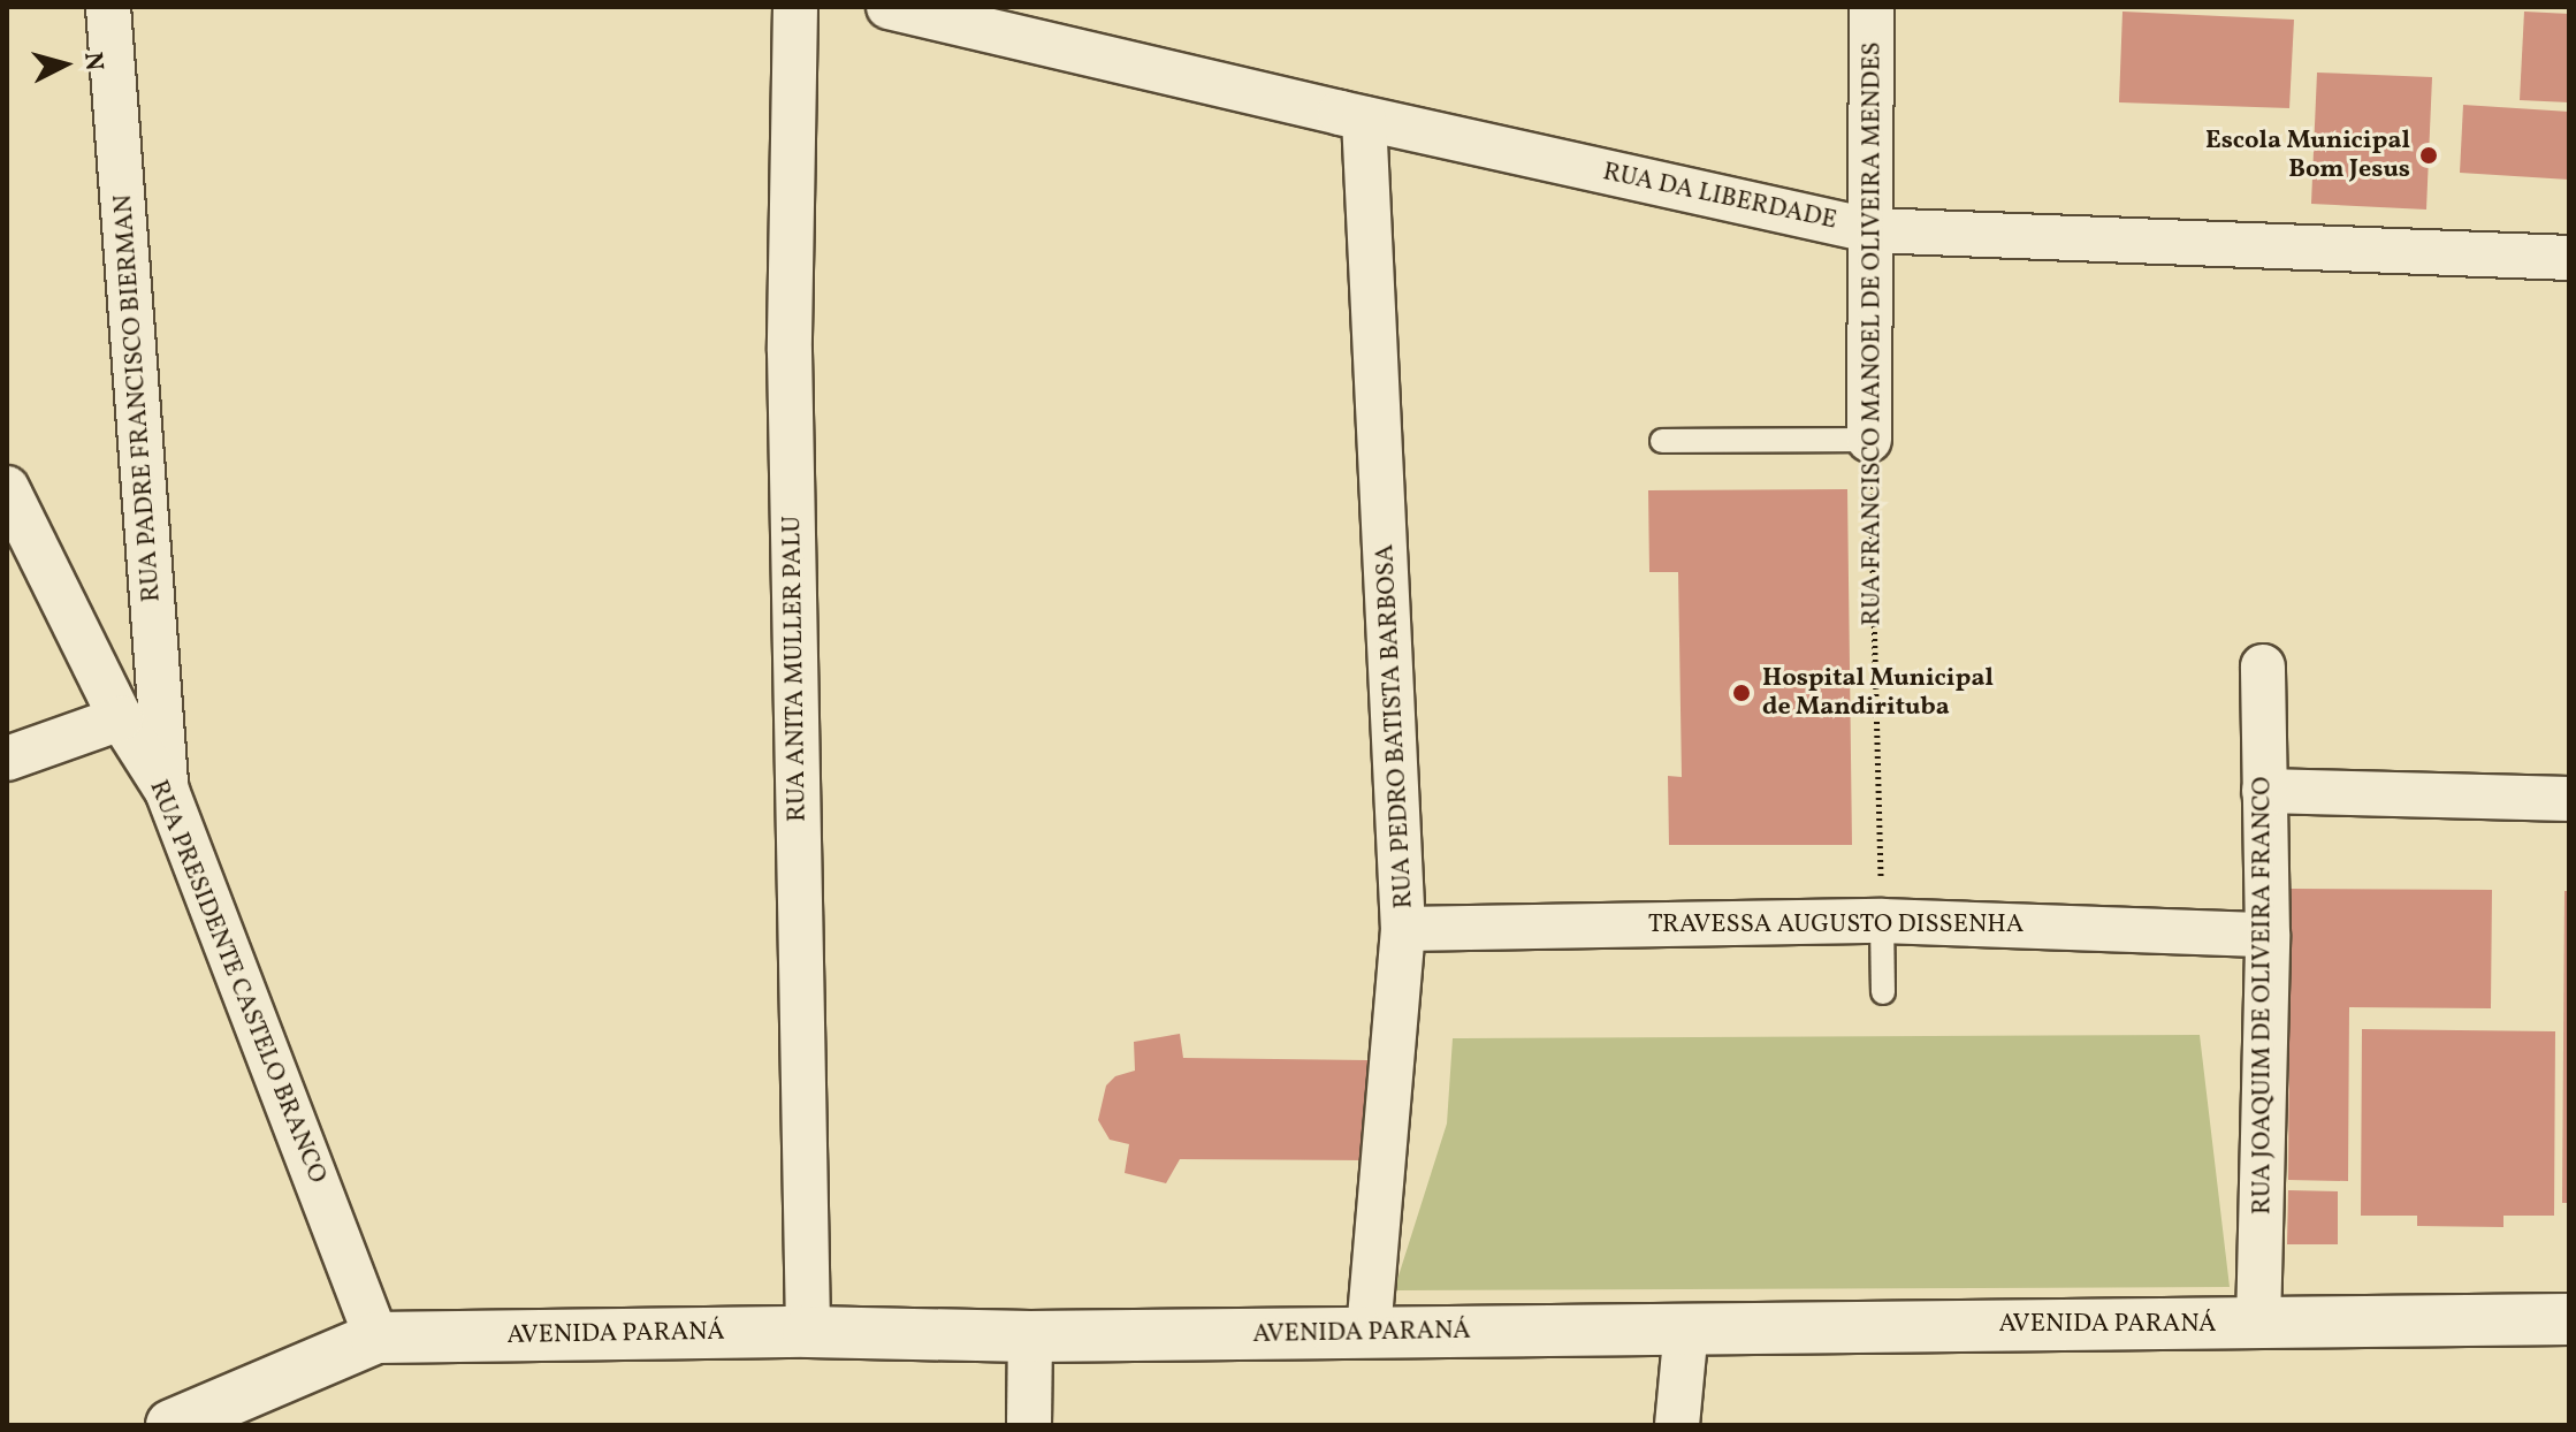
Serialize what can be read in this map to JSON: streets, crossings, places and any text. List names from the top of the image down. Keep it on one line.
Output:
{"streets":{"street":["RUA DA LIBERDADE","RUA FRANCISCO MANOEL DE OLIVEIRA MENDES","RUA PADRE FRANCISCO BIERMAN","RUA ANITA MULLER PALU","RUA PEDRO BATISTA BARBOSA","TRAVESSA AUGUSTO DISSENHA","RUA PRESIDENTE CASTELO BRANCO","RUA JOAQUIM DE OLIVEIRA FRANCO","AVENIDA PARANÁ"]},"crossings":[["RUA DA LIBERDADE","RUA FRANCISCO MANOEL DE OLIVEIRA MENDES"],["RUA DA LIBERDADE","RUA PEDRO BATISTA BARBOSA"],["RUA FRANCISCO MANOEL DE OLIVEIRA MENDES","TRAVESSA AUGUSTO DISSENHA"],["RUA PADRE FRANCISCO BIERMAN","RUA PRESIDENTE CASTELO BRANCO"],["RUA ANITA MULLER PALU","AVENIDA PARANÁ"],["RUA PEDRO BATISTA BARBOSA","TRAVESSA AUGUSTO DISSENHA"],["RUA PEDRO BATISTA BARBOSA","AVENIDA PARANÁ"],["TRAVESSA AUGUSTO DISSENHA","RUA JOAQUIM DE OLIVEIRA FRANCO"],["RUA PRESIDENTE CASTELO BRANCO","AVENIDA PARANÁ"],["RUA JOAQUIM DE OLIVEIRA FRANCO","AVENIDA PARANÁ"]],"places":["Escola Municipal Bom Jesus","Hospital Municipal de Mandirituba"],"north":"right"}
